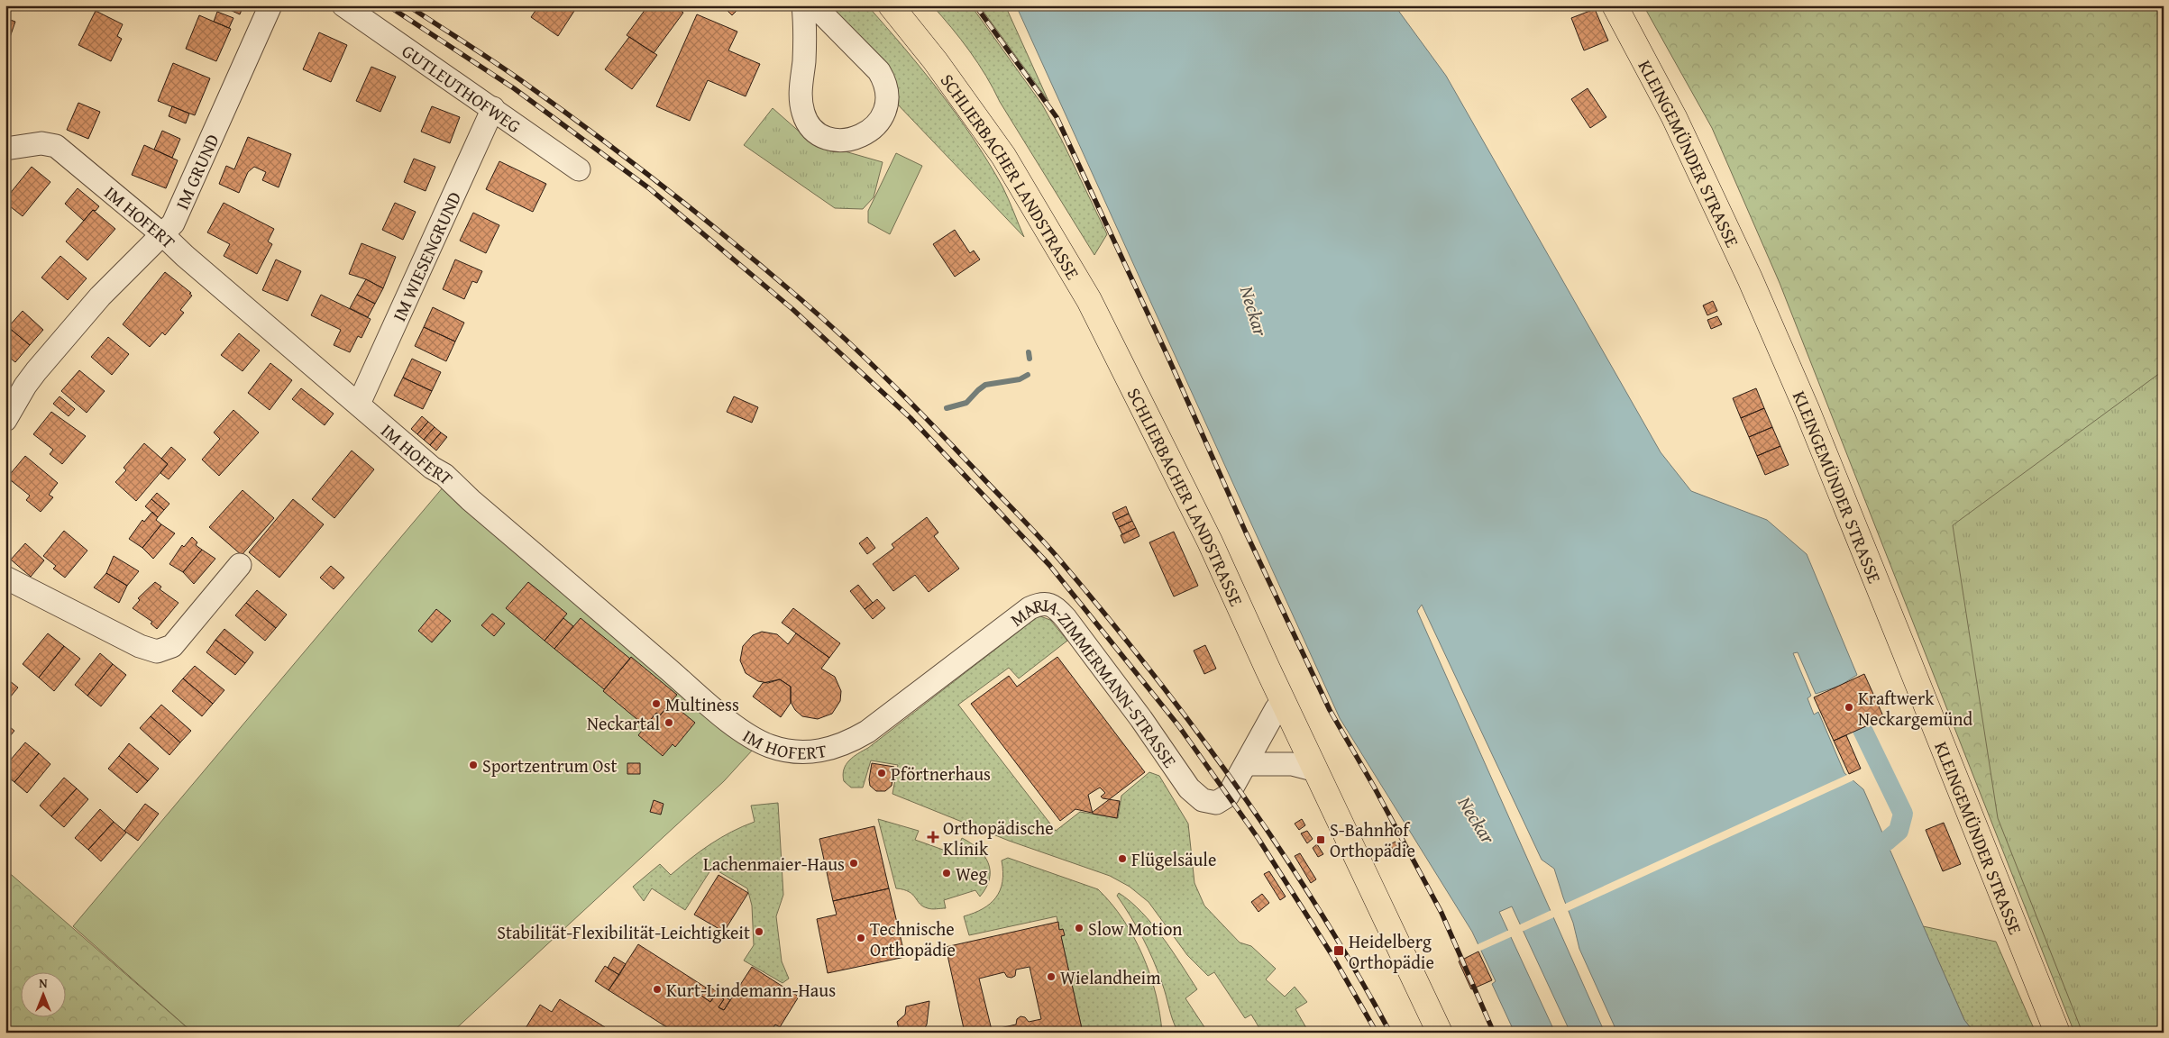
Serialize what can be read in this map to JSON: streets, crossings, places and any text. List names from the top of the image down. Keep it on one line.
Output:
{"streets":{"main road":["KLEINGEMÜNDER STRASSE","SCHLIERBACHER LANDSTRASSE"],"street":["GUTLEUTHOFWEG","IM GRUND","IM HOFERT","IM WIESENGRUND","MARIA-ZIMMERMANN-STRASSE"]},"crossings":[["GUTLEUTHOFWEG","IM WIESENGRUND"],["IM GRUND","IM HOFERT"],["SCHLIERBACHER LANDSTRASSE","MARIA-ZIMMERMANN-STRASSE"],["IM HOFERT","IM WIESENGRUND"],["IM HOFERT","MARIA-ZIMMERMANN-STRASSE"]],"water":["Neckar"],"places":{"other":["Multiness","Kraftwerk Neckargemünd","Neckartal","Sportzentrum Ost","Pförtnerhaus","Flügelsäule","Lachenmaier-Haus","Weg","Slow Motion","Stabilität-Flexibilität-Leichtigkeit","Technische Orthopädie","Wielandheim","Kurt-Lindemann-Haus"],"health":["Orthopädische Klinik"],"transit":["S-Bahnhof Orthopädie","Heidelberg Orthopädie"]},"north":"top"}
